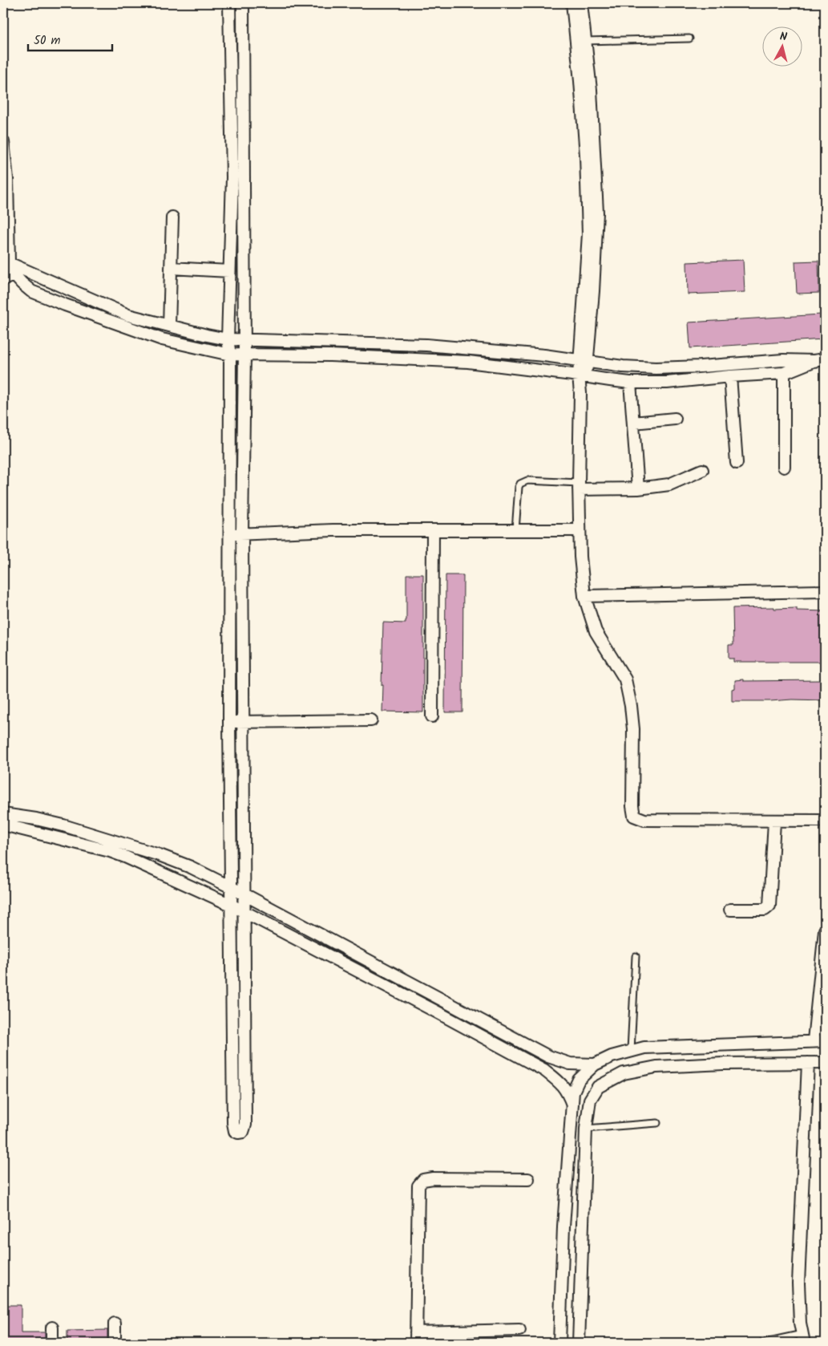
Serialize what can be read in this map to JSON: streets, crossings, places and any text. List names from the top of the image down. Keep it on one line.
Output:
{"scale_bar":"50 m","north":"top"}
